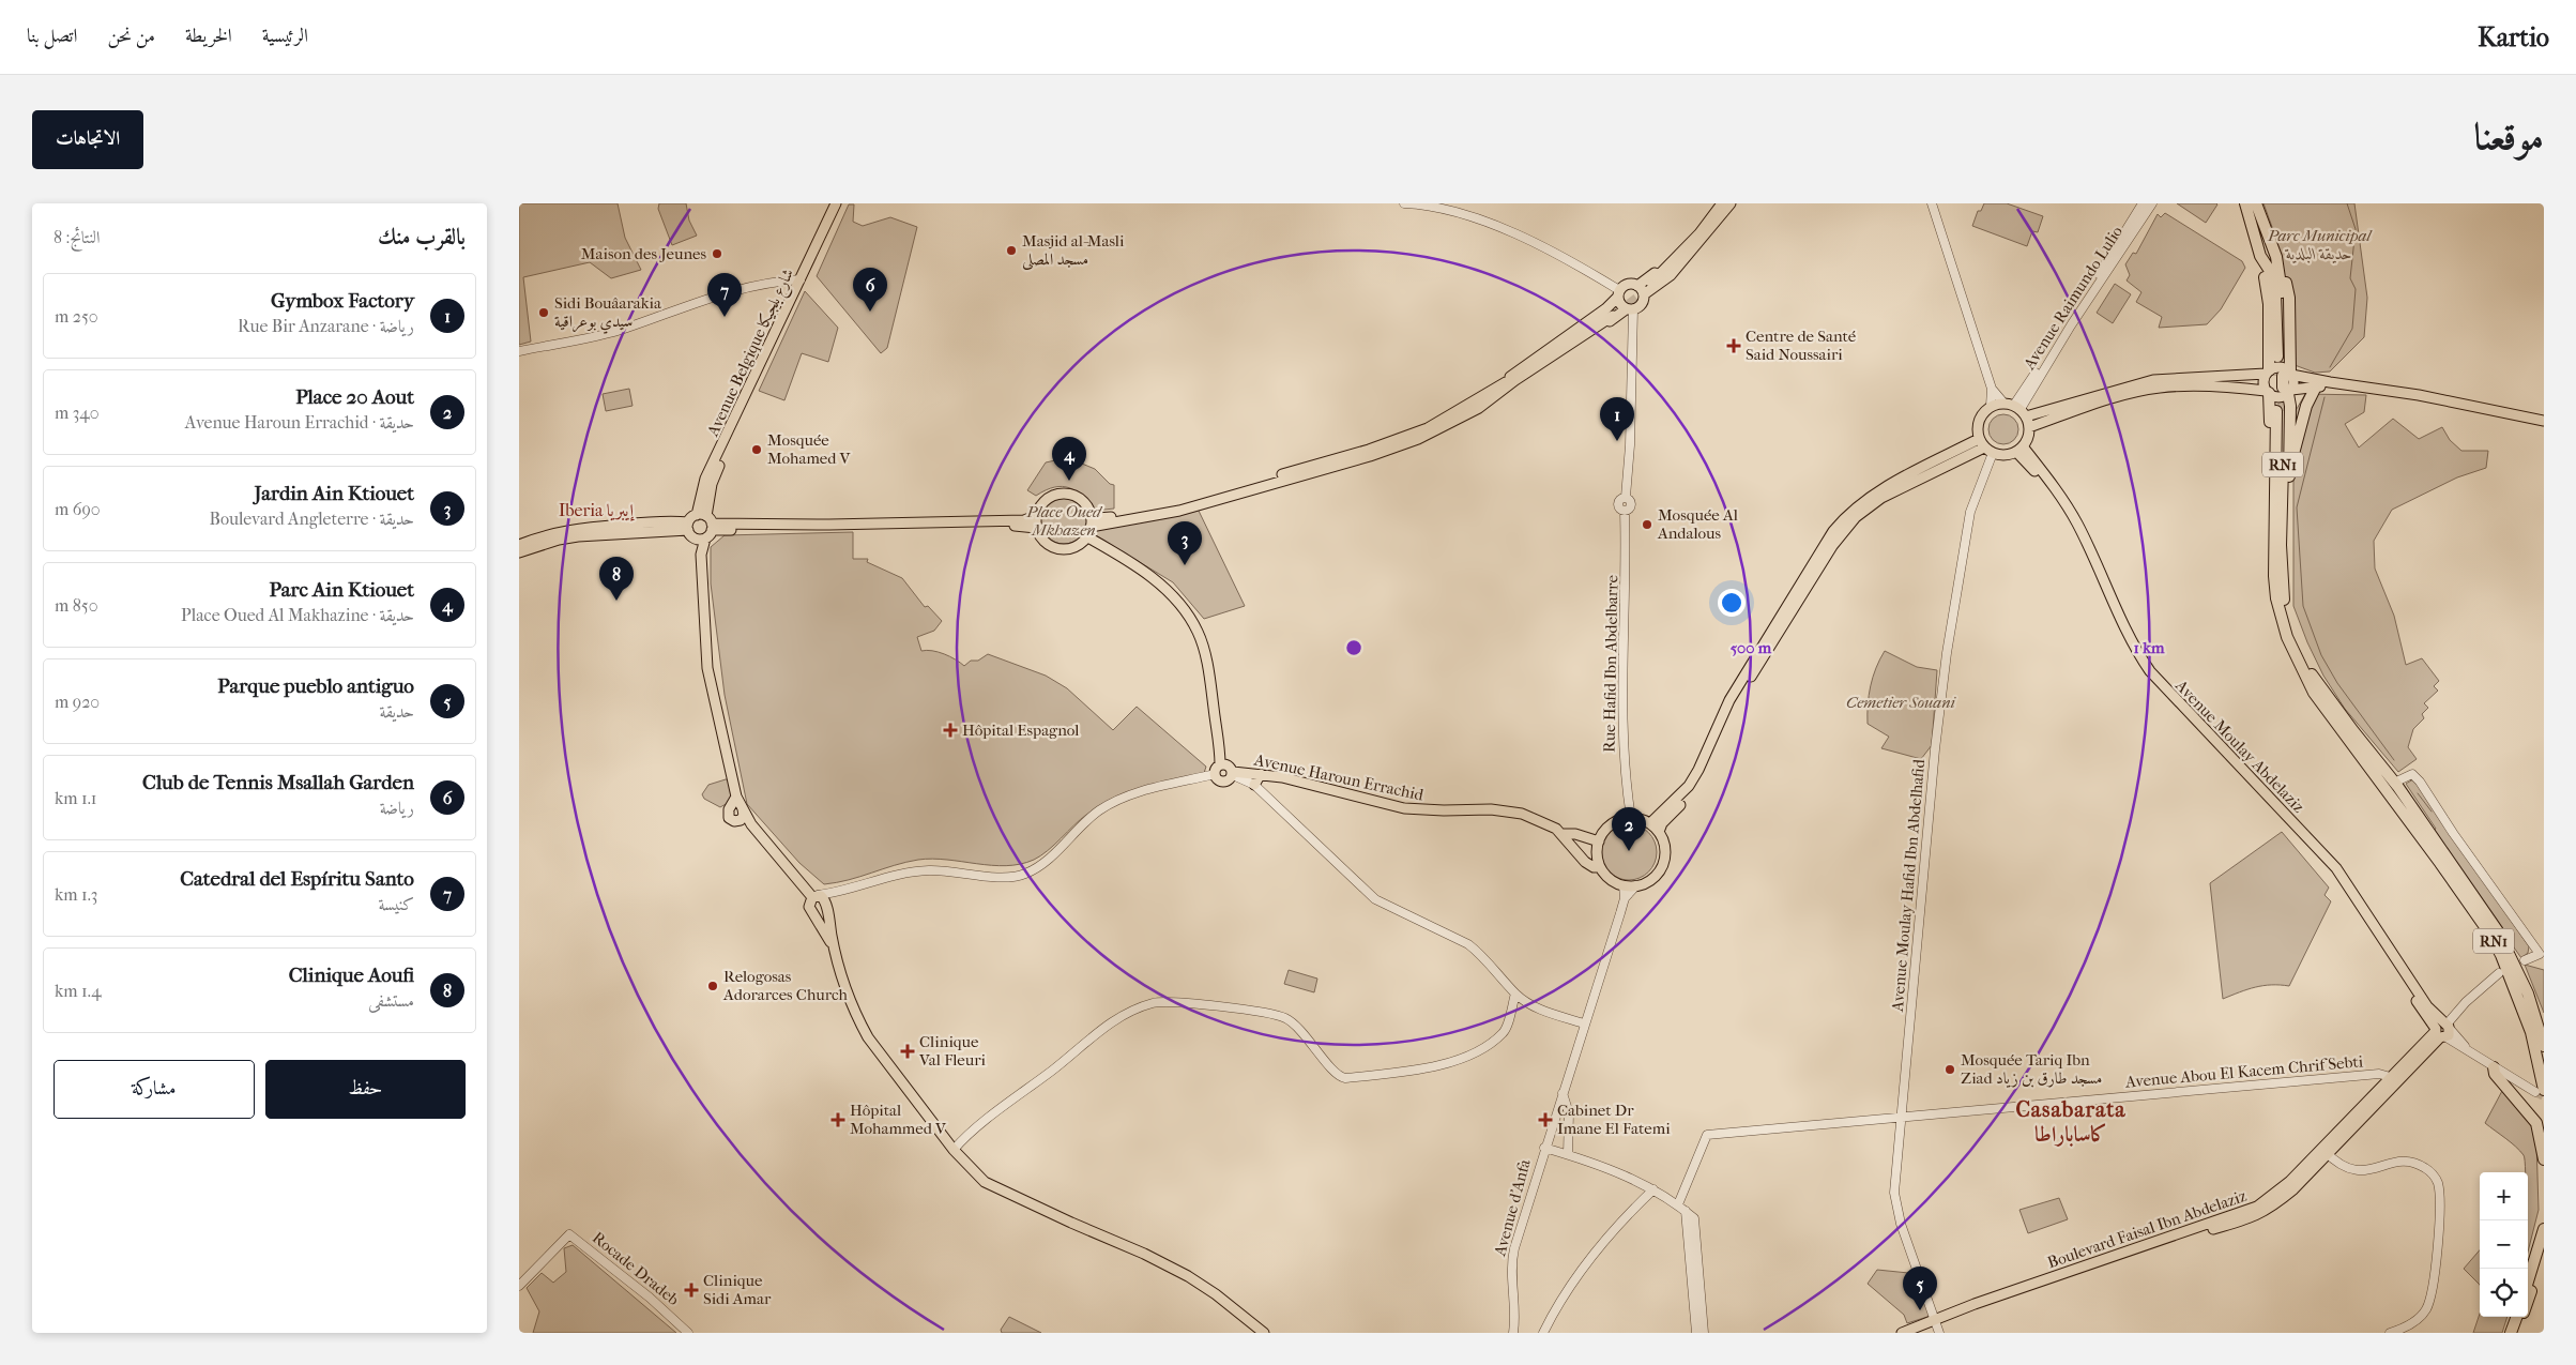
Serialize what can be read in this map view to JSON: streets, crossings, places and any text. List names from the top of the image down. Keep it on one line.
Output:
{"streets":{"highway":["RN1"],"main road":["Avenue Belgique شارع بلجيكا","Avenue Moulay Abdelaziz","Avenue Haroun Errachid","Boulevard Faisal Ibn Abdelaziz"],"street":["Avenue Raimundo Lulio","Rue Hafid Ibn Abdelbarre","Avenue Moulay Hafid Ibn Abdelhafid","Avenue Abou El Kacem Chrif Sebti","Avenue d'Anfa","Rocade Dradeb"]},"crossings":[["Avenue Raimundo Lulio","Avenue Moulay Abdelaziz"],["Avenue Raimundo Lulio","Avenue Moulay Hafid Ibn Abdelhafid"],["RN1","Avenue Moulay Abdelaziz"],["Rue Hafid Ibn Abdelbarre","Avenue Haroun Errachid"],["Rue Hafid Ibn Abdelbarre","Avenue d'Anfa"],["Avenue Moulay Abdelaziz","Avenue Moulay Hafid Ibn Abdelhafid"],["Avenue Moulay Abdelaziz","Boulevard Faisal Ibn Abdelaziz"],["Avenue Haroun Errachid","Avenue d'Anfa"],["Avenue Moulay Hafid Ibn Abdelhafid","Avenue Abou El Kacem Chrif Sebti"],["Avenue Moulay Hafid Ibn Abdelhafid","Boulevard Faisal Ibn Abdelaziz"],["Avenue Abou El Kacem Chrif Sebti","Boulevard Faisal Ibn Abdelaziz"]],"districts":["Iberia إيبريا","Casabarata كاساباراطا"],"parks":["Parc Municipal حديقة البلدية","Place Oued Mkhazen","Cemetier Souani"],"places":{"other":["Masjid al-Masli مسجد المصلى","Maison des Jeunes","Sidi Bouâarakia سيدي بوعراقية","Mosquée Mohamed V","Mosquée Al Andalous","Relogosas Adorarces Church","Mosquée Tariq Ibn Ziad مسجد طارق بن زياد"],"health":["Centre de Santé Said Noussairi","Hôpital Espagnol","Clinique Val Fleuri","Hôpital Mohammed V","Cabinet Dr Imane El Fatemi","Clinique Sidi Amar"]},"page":{"header":"Kartio","nav":["الرئيسية","الخريطة","من نحن","اتصل بنا"],"title":"موقعنا","buttons":["الاتجاهات",["حفظ","مشاركة"]],"heading":["بالقرب منك","النتائج: 8"],"pins":["6","7","1","4","3","8","2","5"],"list":[{"mark":"1","name":"Gymbox Factory","note":"رياضة · Rue Bir Anzarane","value":"250 m"},{"mark":"2","name":"Place 20 Aout","note":"حديقة · Avenue Haroun Errachid","value":"340 m"},{"mark":"3","name":"Jardin Ain Ktiouet","note":"حديقة · Boulevard Angleterre","value":"690 m"},{"mark":"4","name":"Parc Ain Ktiouet","note":"حديقة · Place Oued Al Makhazine","value":"850 m"},{"mark":"5","name":"Parque pueblo antiguo","note":"حديقة","value":"920 m"},{"mark":"6","name":"Club de Tennis Msallah Garden","note":"رياضة","value":"1.1 km"},{"mark":"7","name":"Catedral del Espíritu Santo","note":"كنيسة","value":"1.3 km"},{"mark":"8","name":"Clinique Aoufi","note":"مستشفى","value":"1.4 km"}],"map_buttons":["+","−"]},"rings":["500 m","1 km"]}
